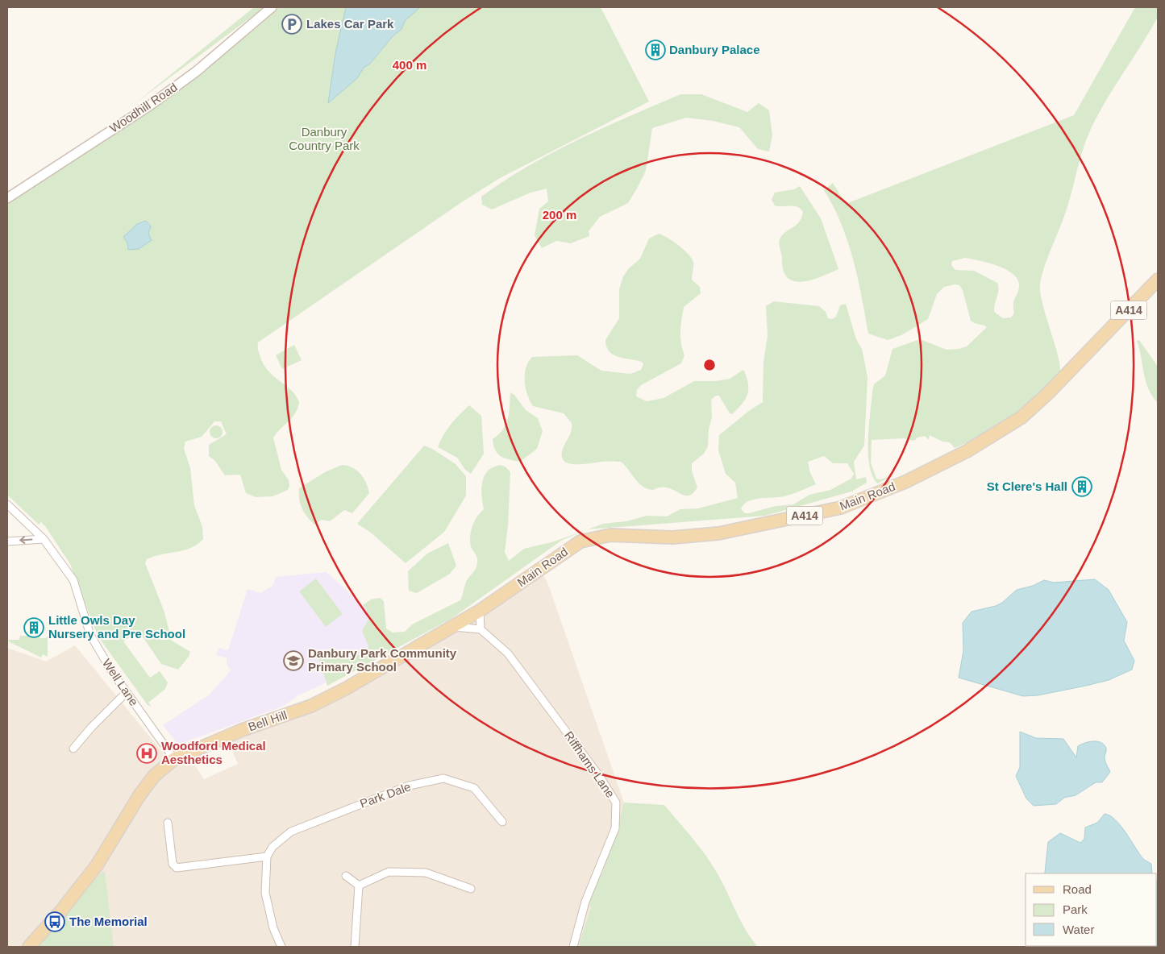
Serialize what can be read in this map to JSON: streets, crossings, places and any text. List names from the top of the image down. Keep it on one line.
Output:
{"streets":{"main road":["A414","Main Road","Bell Hill"],"street":["Woodhill Road","Well Lane","Riffhams Lane","Park Dale"]},"crossings":[["Main Road","Bell Hill"],["Well Lane","Bell Hill"]],"parks":["Danbury Country Park"],"places":{"parking":["Lakes Car Park"],"building":["Danbury Palace","St Clere's Hall","Little Owls Day Nursery and Pre School"],"school or university":["Danbury Park Community Primary School"],"hospital":["Woodford Medical Aesthetics"],"bus stop":["The Memorial"]},"legend":["Road","Park","Water"],"rings":["400 m","200 m"]}
